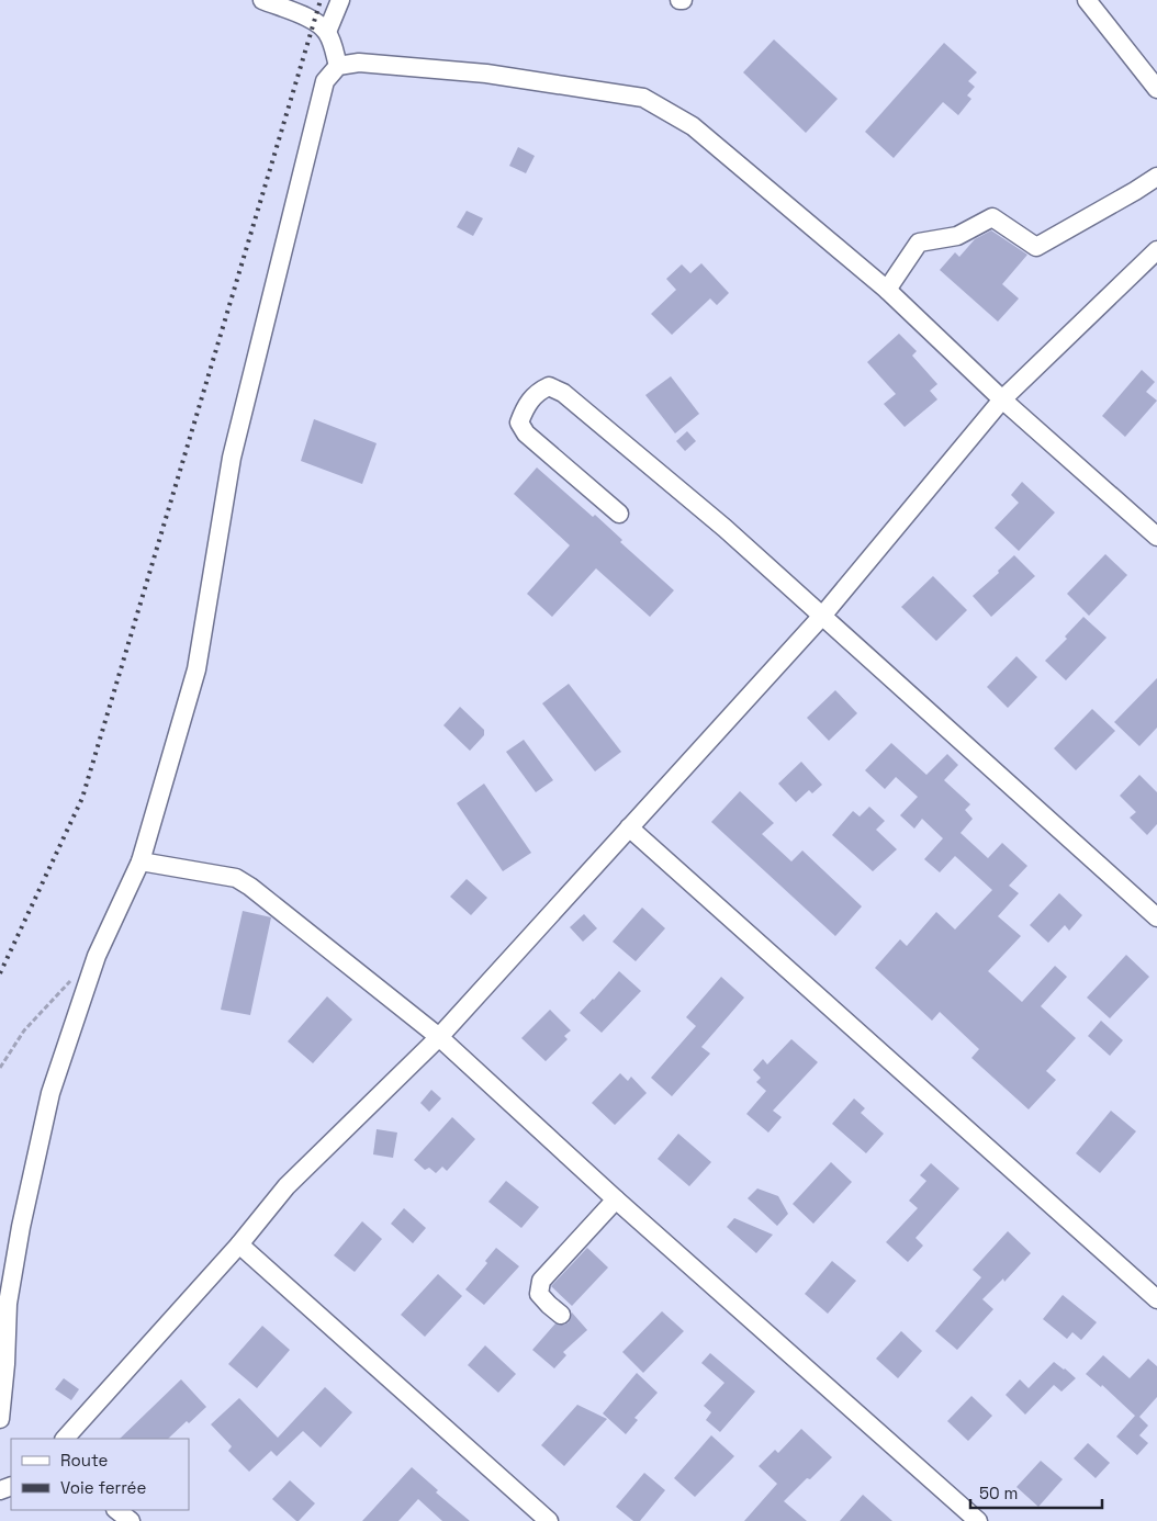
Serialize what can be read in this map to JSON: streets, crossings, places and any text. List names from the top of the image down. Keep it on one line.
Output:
{"legend":["Route","Voie ferrée"],"scale_bar":"50 m"}
